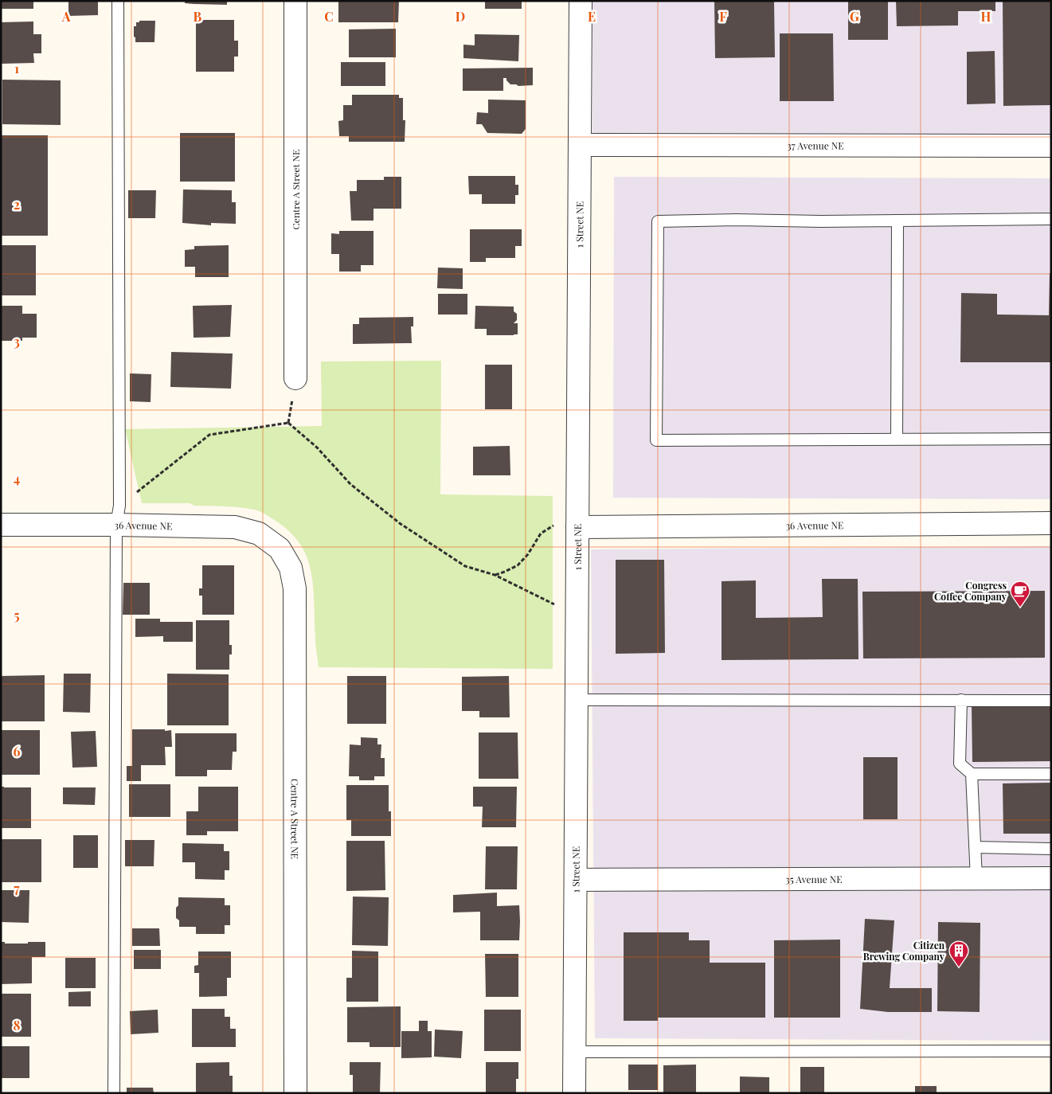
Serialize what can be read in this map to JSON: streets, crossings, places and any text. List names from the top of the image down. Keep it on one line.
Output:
{"streets":{"street":["37 Avenue NE","Centre A Street NE","1 Street NE","36 Avenue NE","35 Avenue NE"]},"crossings":[["37 Avenue NE","1 Street NE"],["Centre A Street NE","36 Avenue NE"],["1 Street NE","36 Avenue NE"],["1 Street NE","35 Avenue NE"]],"places":{"cafe":["Congress Coffee Company"],"building":["Citizen Brewing Company"]},"grid":{"columns":["A","B","C","D","E","F","G","H"],"rows":["1","2","3","4","5","6","7","8"]}}
